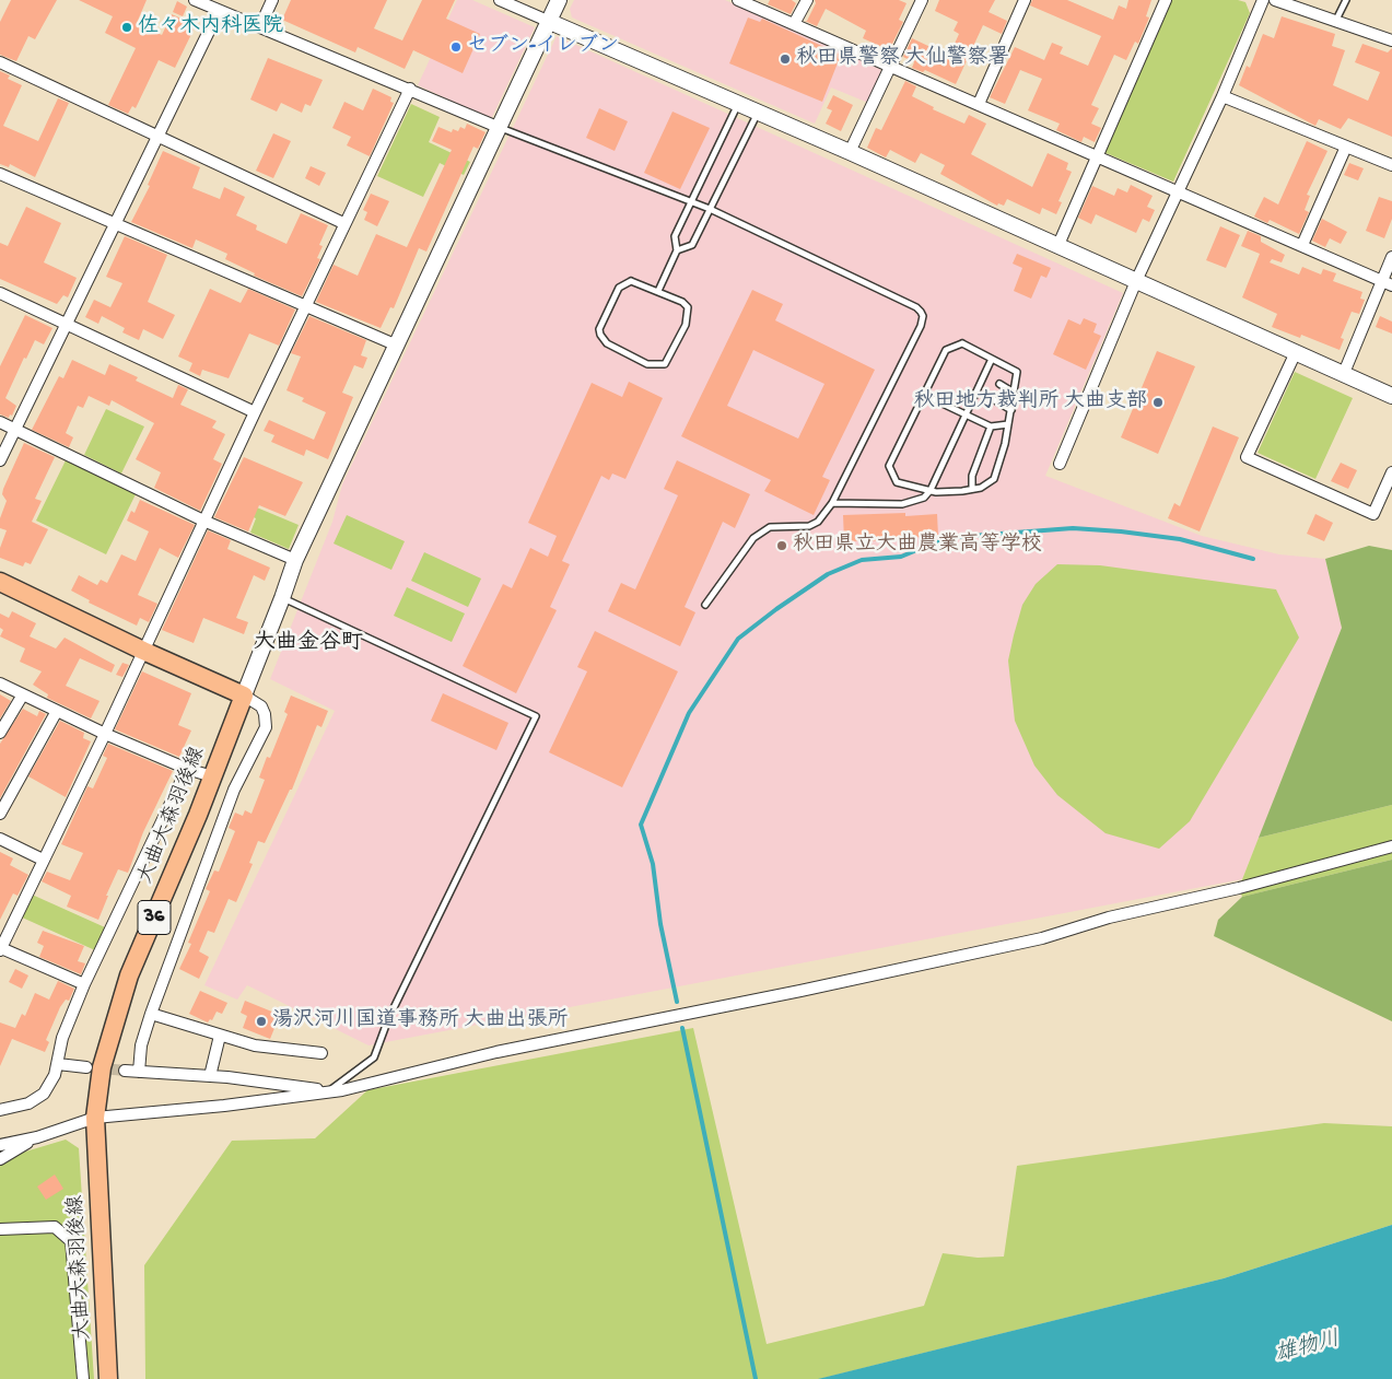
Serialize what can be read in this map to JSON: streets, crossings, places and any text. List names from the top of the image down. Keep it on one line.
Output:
{"streets":{"main road":["大曲大森羽後線","36"]},"districts":["大曲金谷町"],"water":["雄物川"],"places":["佐々木内科医院","セブン-イレブン","秋田県警察 大仙警察署","秋田地方裁判所 大曲支部","秋田県立大曲農業高等学校","湯沢河川国道事務所 大曲出張所"]}
